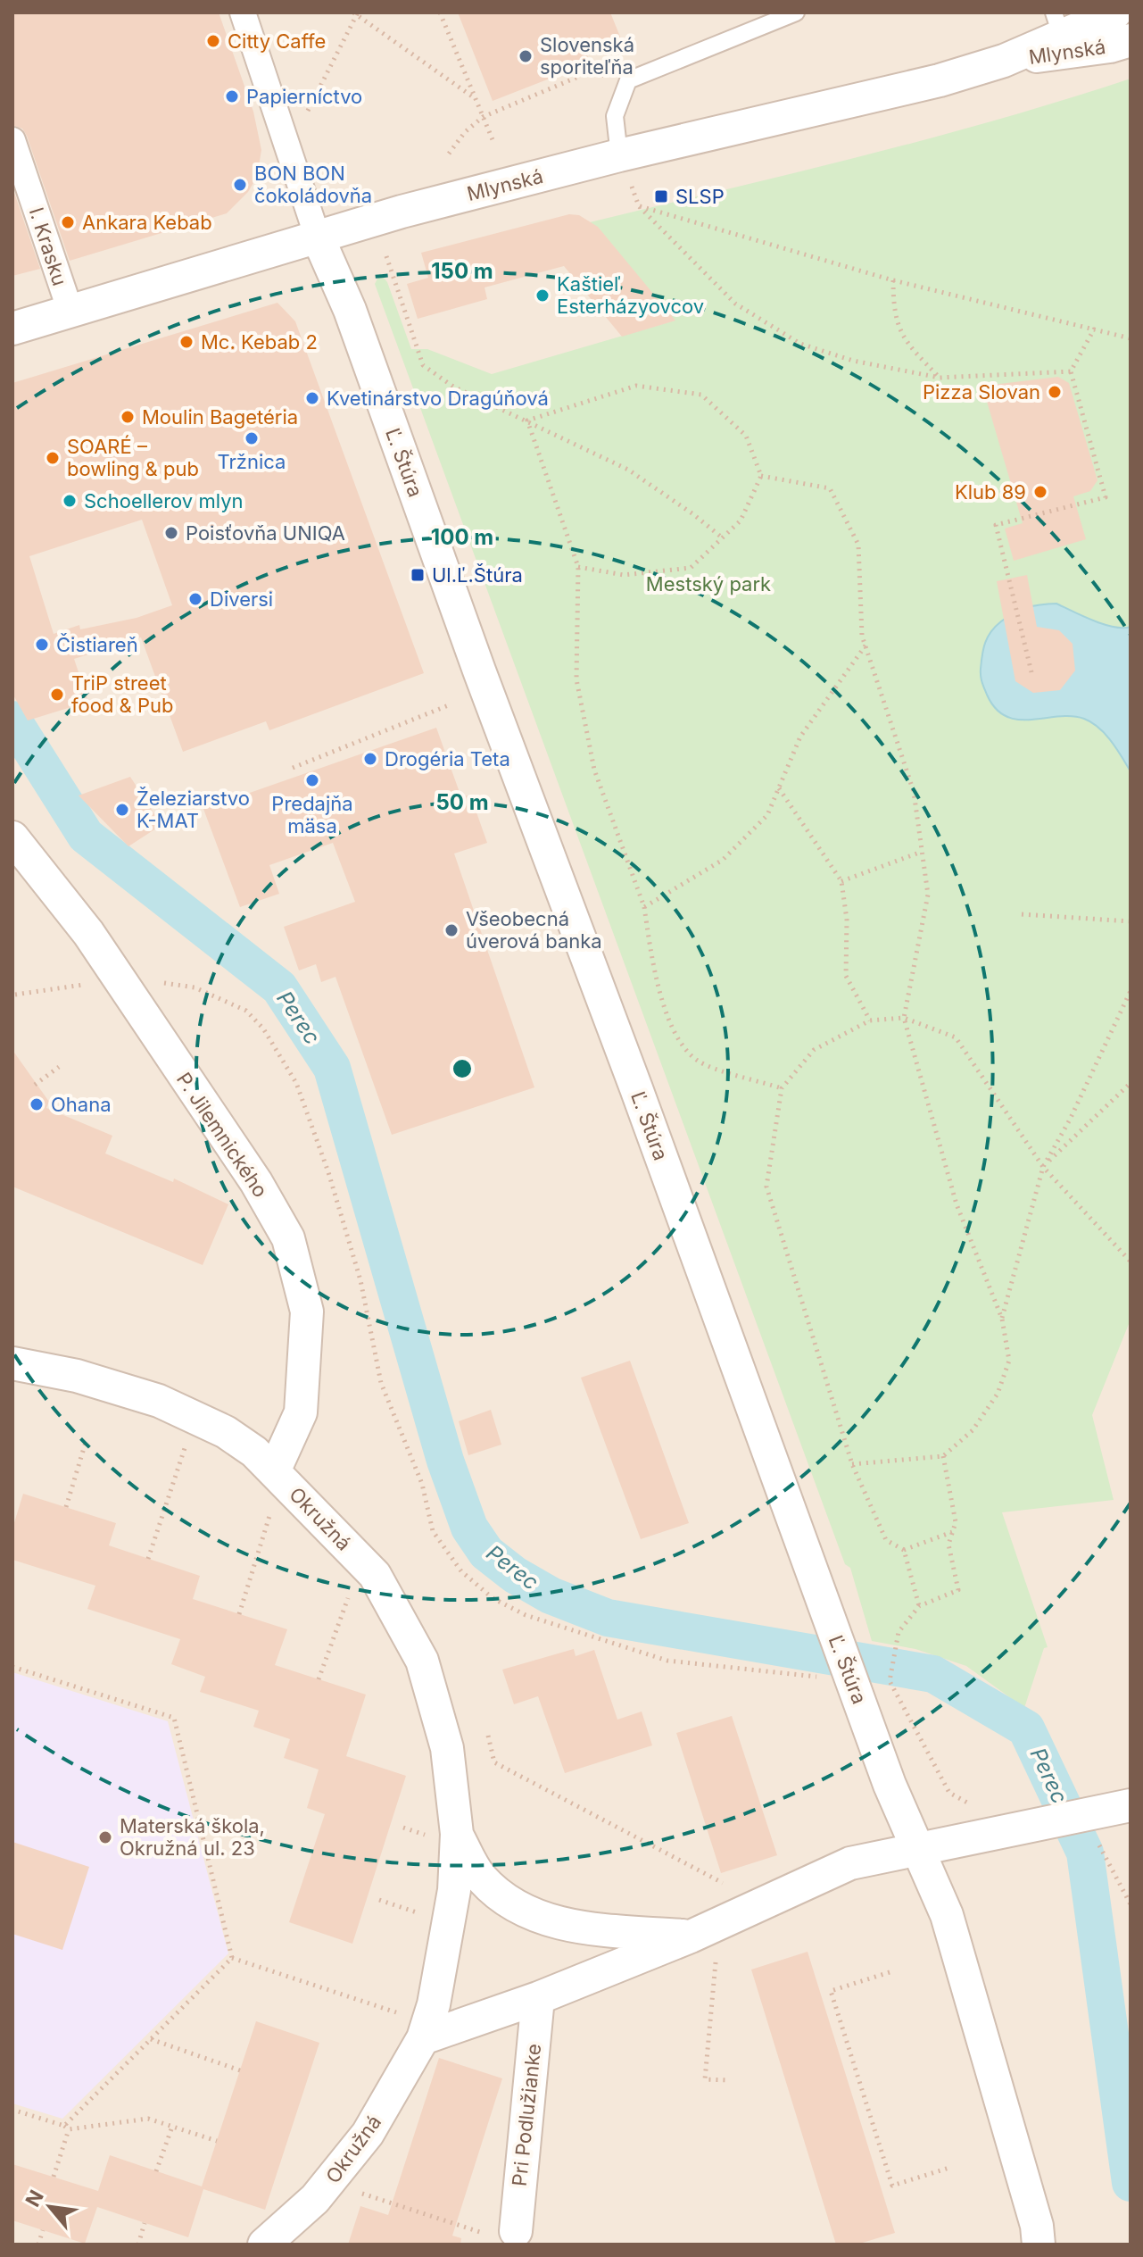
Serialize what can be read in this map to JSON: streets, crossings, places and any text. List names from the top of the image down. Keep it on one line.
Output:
{"streets":{"street":["Mlynská","I. Krasku","Ľ. Štúra","P. Jilemnického","Okružná","Pri Podlužianke"]},"crossings":[["Mlynská","I. Krasku"],["Mlynská","Ľ. Štúra"],["Ľ. Štúra","Okružná"],["P. Jilemnického","Okružná"],["Okružná","Pri Podlužianke"]],"water":["Perec"],"parks":["Mestský park"],"places":{"other":["Citty Caffe","Slovenská sporiteľňa","Papierníctvo","BON BON čokoládovňa","Ankara Kebab","Kaštieľ Esterházyovcov","Mc. Kebab 2","Pizza Slovan","Kvetinárstvo Dragúňová","Moulin Bagetéria","Tržnica","SOARÉ – bowling & pub","Klub 89","Schoellerov mlyn","Poisťovňa UNIQA","Diversi","Čistiareň","TriP street food & Pub","Drogéria Teta","Predajňa mäsa","Železiarstvo K-MAT","Všeobecná úverová banka","Ohana","Materská škola, Okružná ul. 23"],"transit":["SLSP","Ul.Ľ.Štúra"]},"north":"top left","rings":["150 m","100 m","50 m"]}
